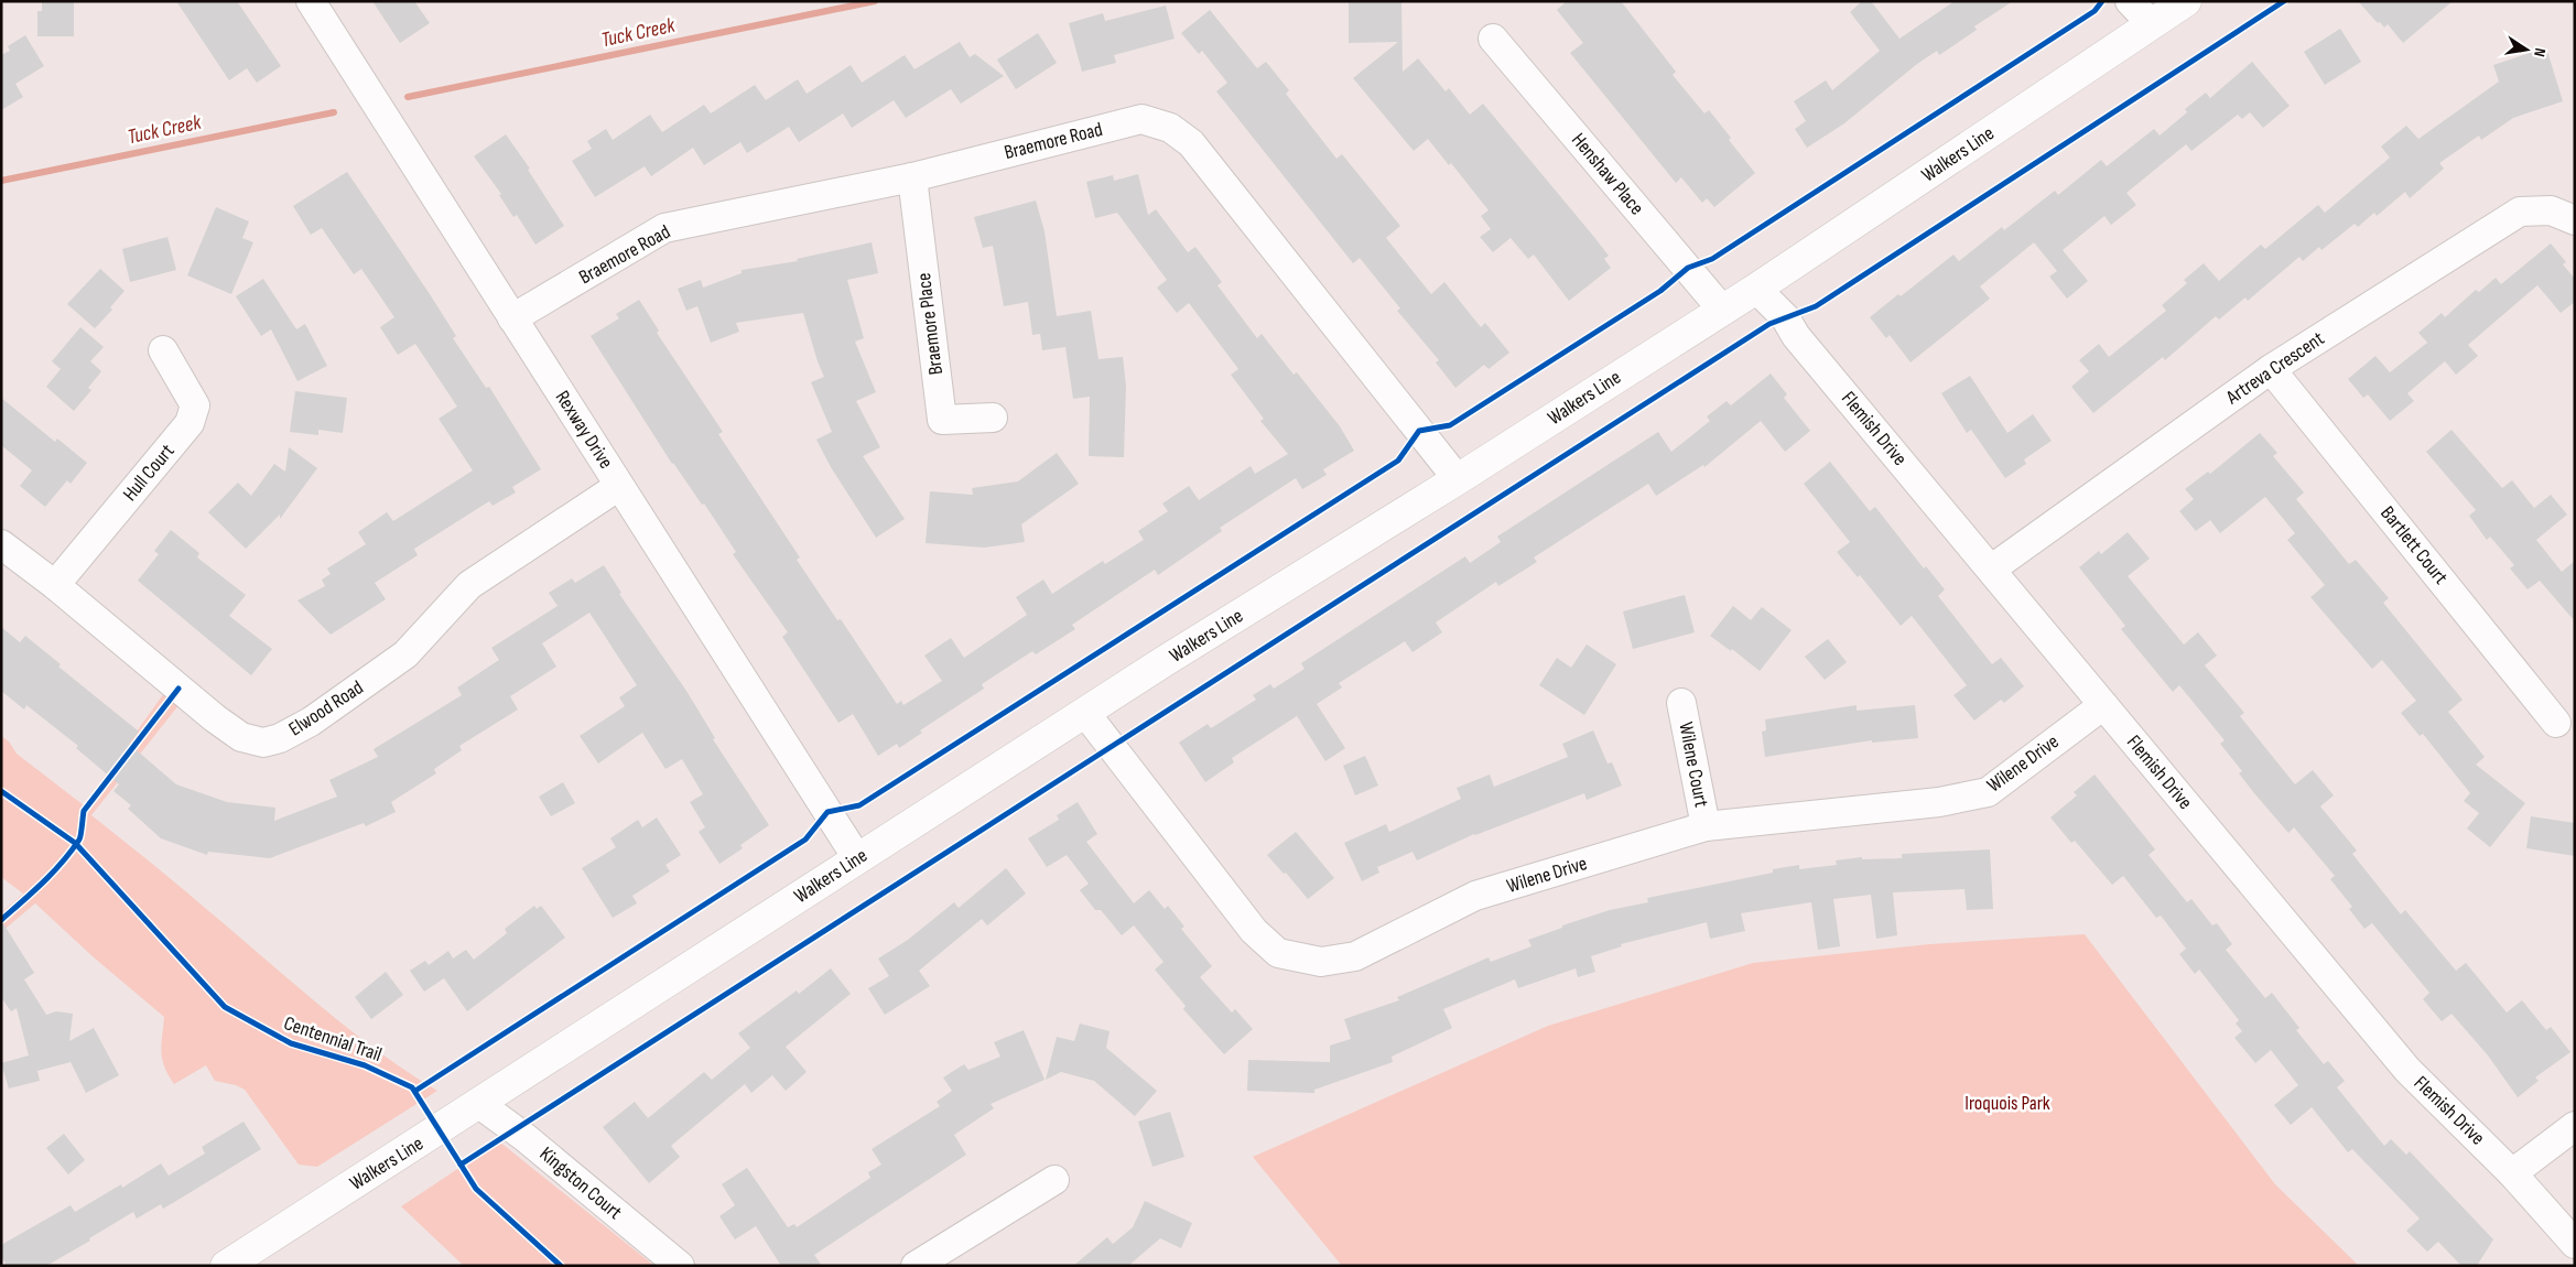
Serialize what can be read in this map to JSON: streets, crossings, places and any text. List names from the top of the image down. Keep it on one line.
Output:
{"streets":{"main road":["Walkers Line"],"street":["Braemore Road","Henshaw Place","Braemore Place","Artreva Crescent","Flemish Drive","Rexway Drive","Hull Court","Bartlett Court","Elwood Road","Wilene Drive","Wilene Court","Kingston Court"],"cycle path":["Centennial Trail"]},"crossings":[["Braemore Road","Walkers Line"],["Braemore Road","Braemore Place"],["Braemore Road","Rexway Drive"],["Walkers Line","Henshaw Place"],["Walkers Line","Flemish Drive"],["Walkers Line","Rexway Drive"],["Walkers Line","Wilene Drive"],["Walkers Line","Kingston Court"],["Artreva Crescent","Flemish Drive"],["Artreva Crescent","Bartlett Court"],["Flemish Drive","Wilene Drive"],["Rexway Drive","Elwood Road"],["Hull Court","Elwood Road"],["Wilene Drive","Wilene Court"]],"water":["Tuck Creek"],"parks":["Iroquois Park"],"north":"right"}
